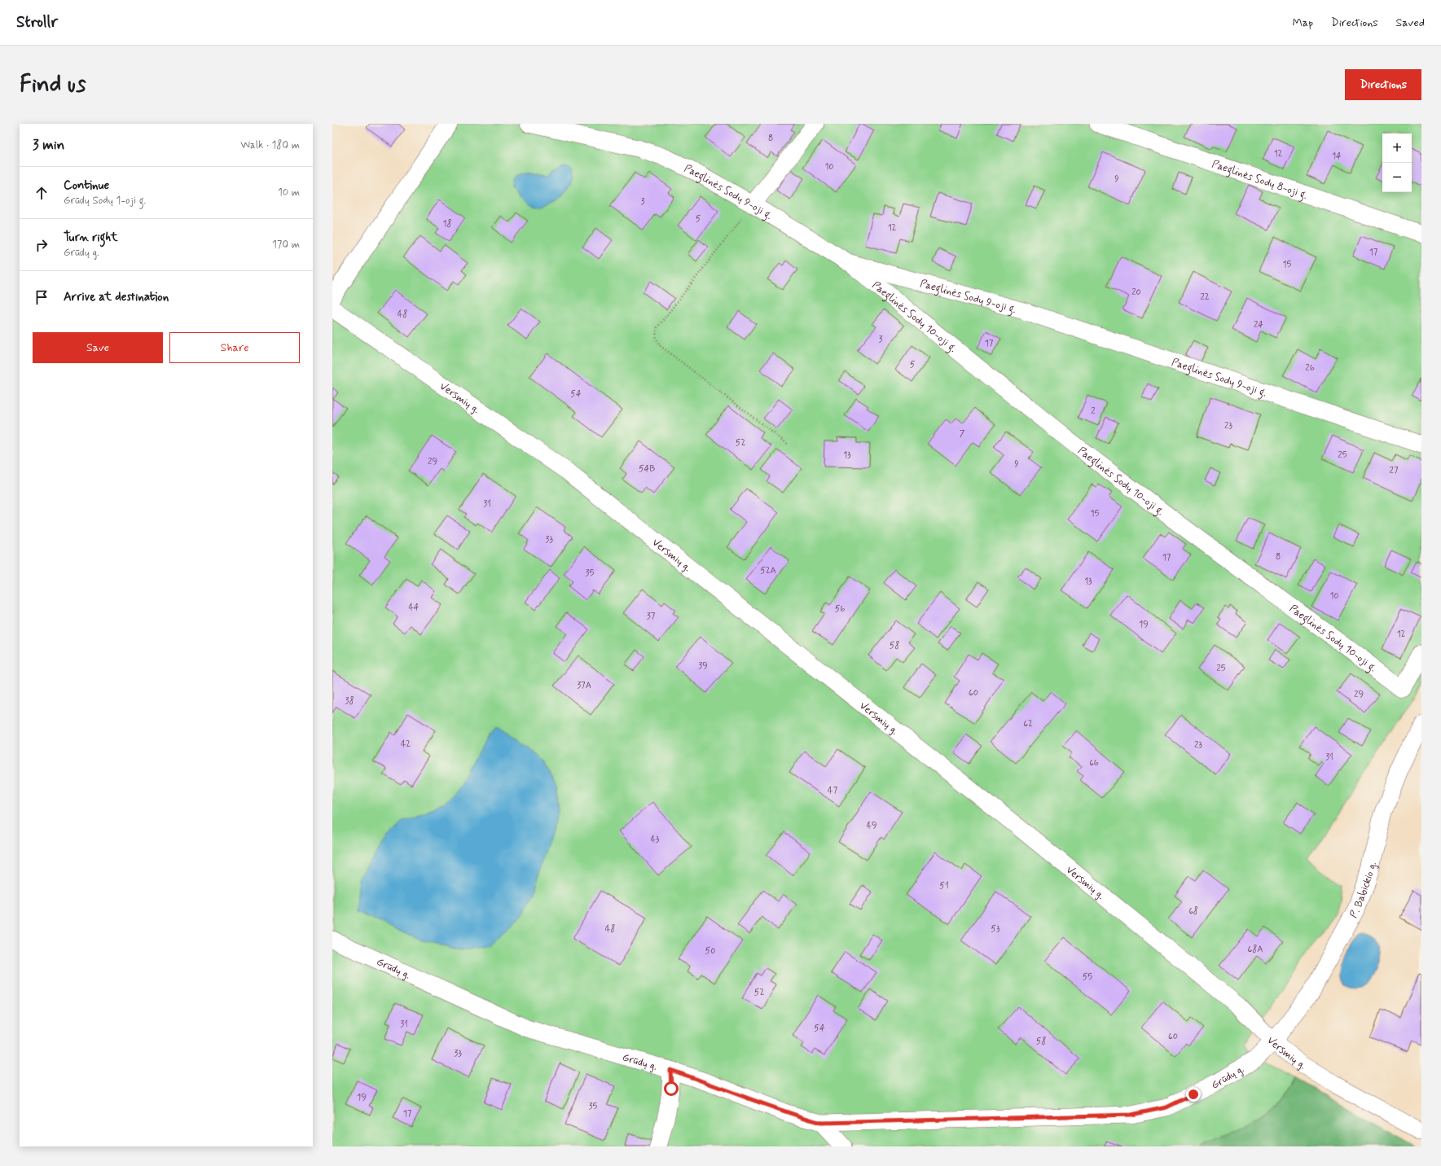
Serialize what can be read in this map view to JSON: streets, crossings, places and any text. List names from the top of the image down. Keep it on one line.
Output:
{"streets":{"street":["Paeglinės Sodų 8-oji g.","Paeglinės Sodų 9-oji g.","Paeglinės Sodų 10-oji g.","Versmių g.","P. Babickio g.","Grūdų g."]},"crossings":[["Paeglinės Sodų 9-oji g.","Paeglinės Sodų 10-oji g."],["Versmių g.","P. Babickio g."],["Versmių g.","Grūdų g."],["P. Babickio g.","Grūdų g."]],"house_numbers":["8","12","14","10","9","3","5","18","12","17","15","20","22","48","24","3","17","5","26","54","2","23","7","52","13","25","29","9","54B","27","31","15","33","8","17","52A","35","13","10","44","56","37","19","12","58","39","25","37A","60","29","38","62","42","23","31","66","47","49","43","51","68","48","53","68A","50","55","52","31","54","60","58","33","19","35","17"],"page":{"header":"Strollr","nav":["Map","Directions","Saved"],"buttons":["Directions",["Save","Share"]],"title":"Find us","heading":["3 min","Walk · 180 m"],"map_buttons":["+","−"],"list":[["Continue","Grūdų Sodų 1-oji g.","10 m"],["Turn right","Grūdų g.","170 m"],"Arrive at destination"]}}
